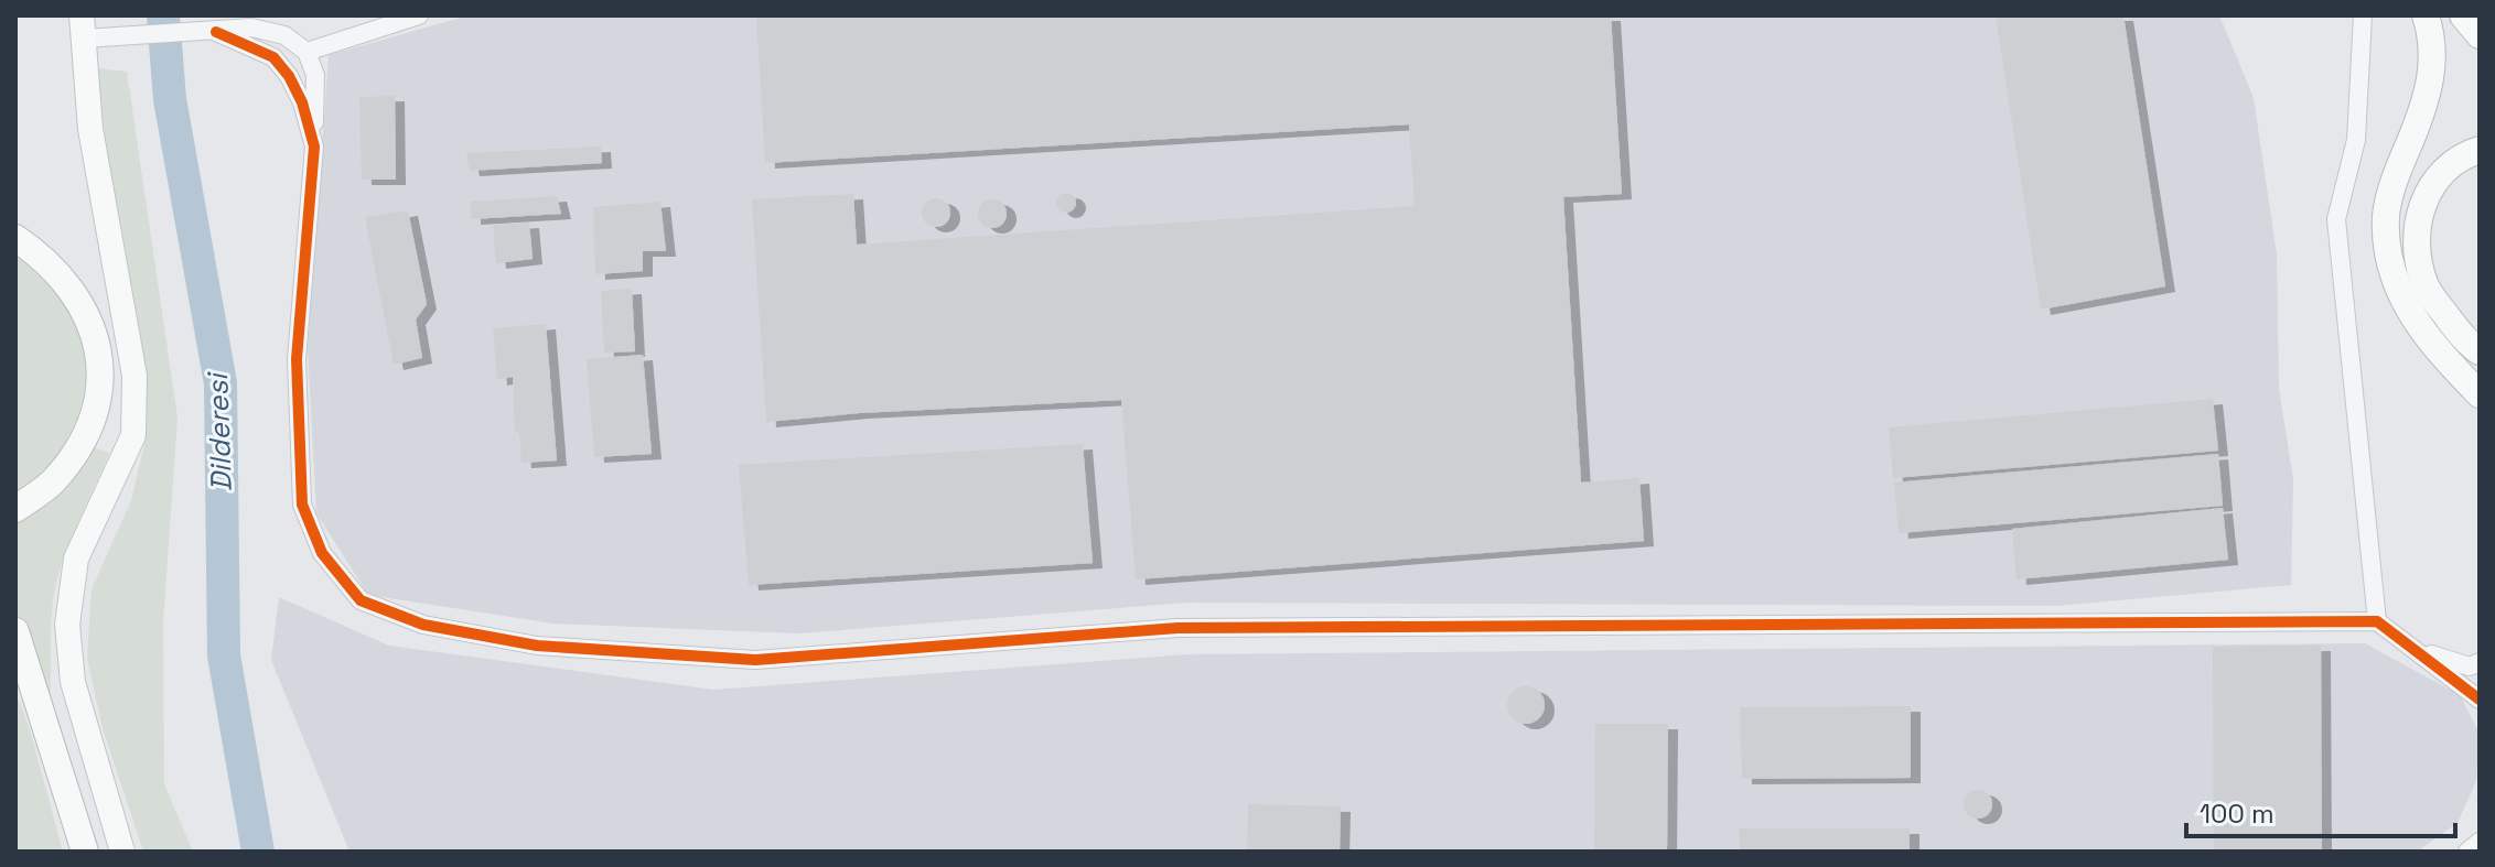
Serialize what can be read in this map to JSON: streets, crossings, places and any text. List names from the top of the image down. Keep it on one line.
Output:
{"water":["Dilderesi"],"scale_bar":"100 m"}
